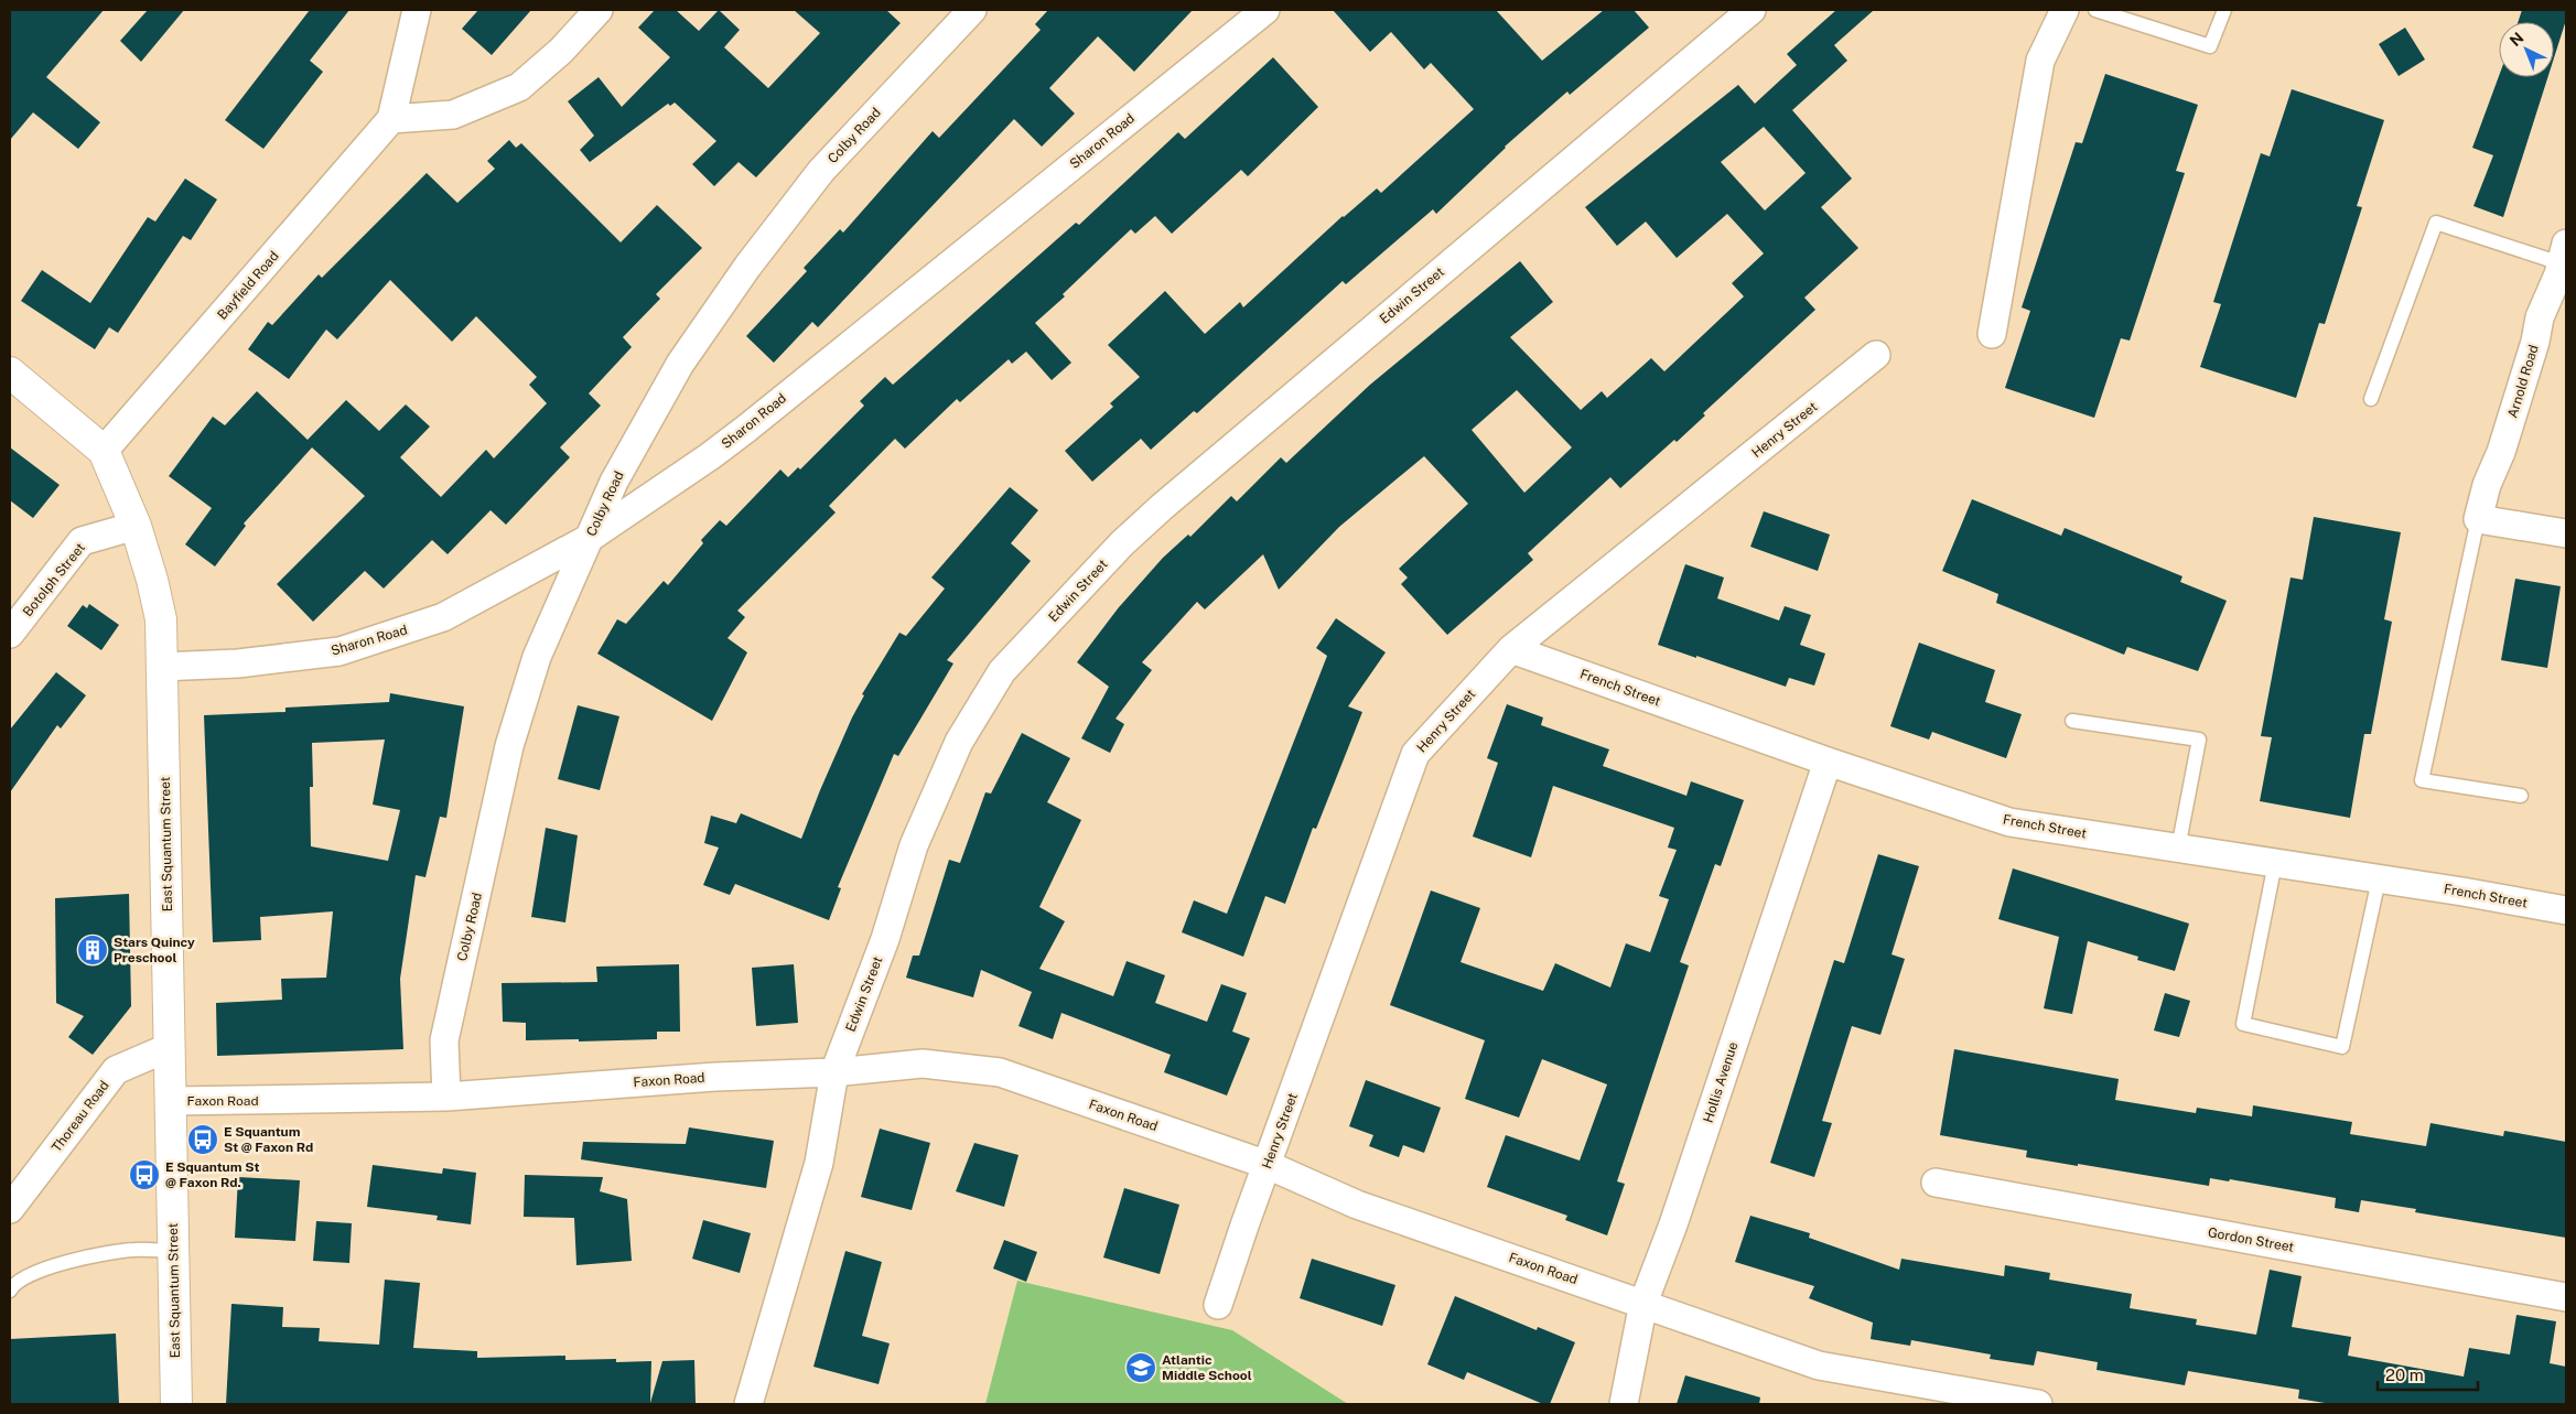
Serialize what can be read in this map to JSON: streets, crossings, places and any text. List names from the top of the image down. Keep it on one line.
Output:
{"streets":{"main road":["East Squantum Street"],"street":["Colby Road","Sharon Road","Bayfield Road","Edwin Street","Arnold Road","Henry Street","Botolph Street","French Street","Faxon Road","Hollis Avenue","Thoreau Road","Gordon Street"]},"crossings":[["Colby Road","Sharon Road"],["Colby Road","Faxon Road"],["Sharon Road","East Squantum Street"],["Bayfield Road","East Squantum Street"],["Edwin Street","Faxon Road"],["Henry Street","French Street"],["Henry Street","Faxon Road"],["Botolph Street","East Squantum Street"],["French Street","Hollis Avenue"],["East Squantum Street","Faxon Road"],["East Squantum Street","Thoreau Road"],["Faxon Road","Hollis Avenue"]],"places":{"building":["Stars Quincy Preschool"],"bus stop":["E Squantum St @ Faxon Rd","E Squantum St @ Faxon Rd."],"school or university":["Atlantic Middle School"]},"scale_bar":"20 m","north":"top left"}
